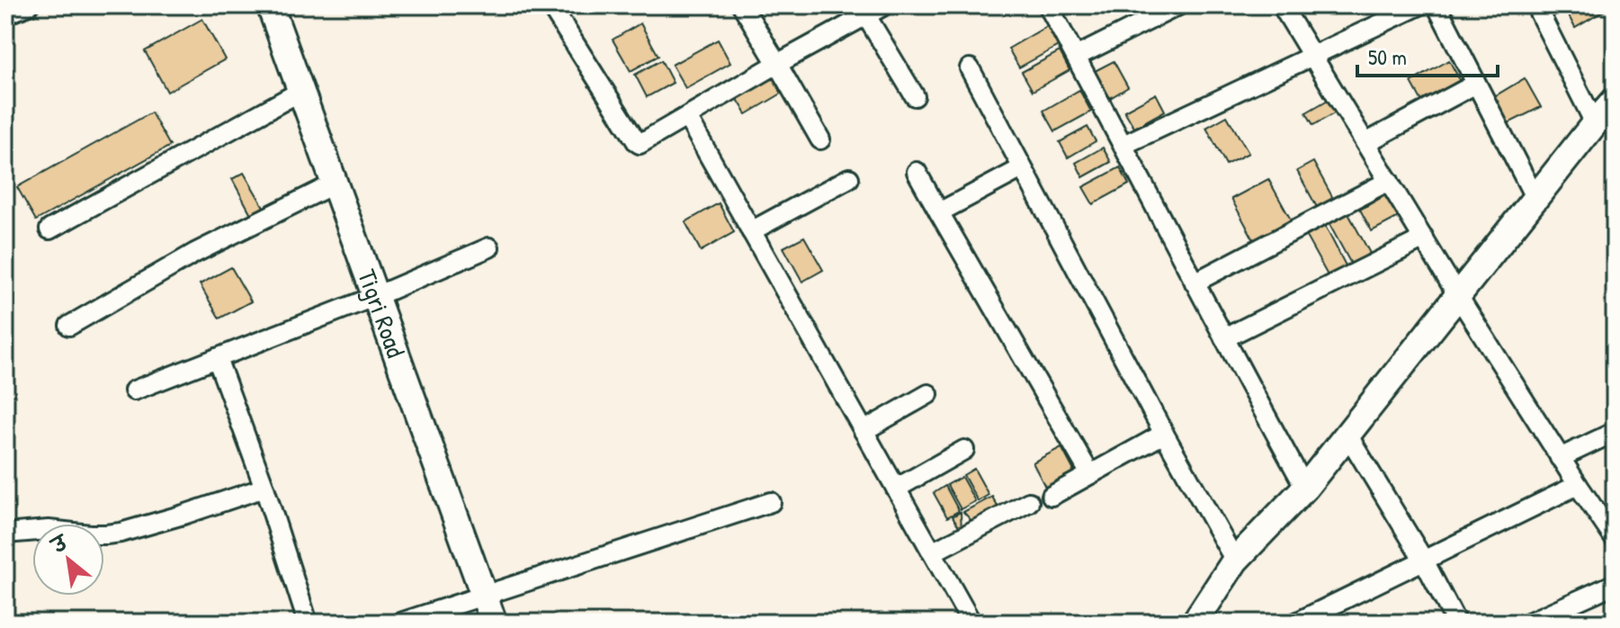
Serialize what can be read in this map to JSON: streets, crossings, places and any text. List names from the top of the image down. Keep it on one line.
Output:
{"streets":{"street":["Tigri Road"]},"scale_bar":"50 m","north":"top left"}
